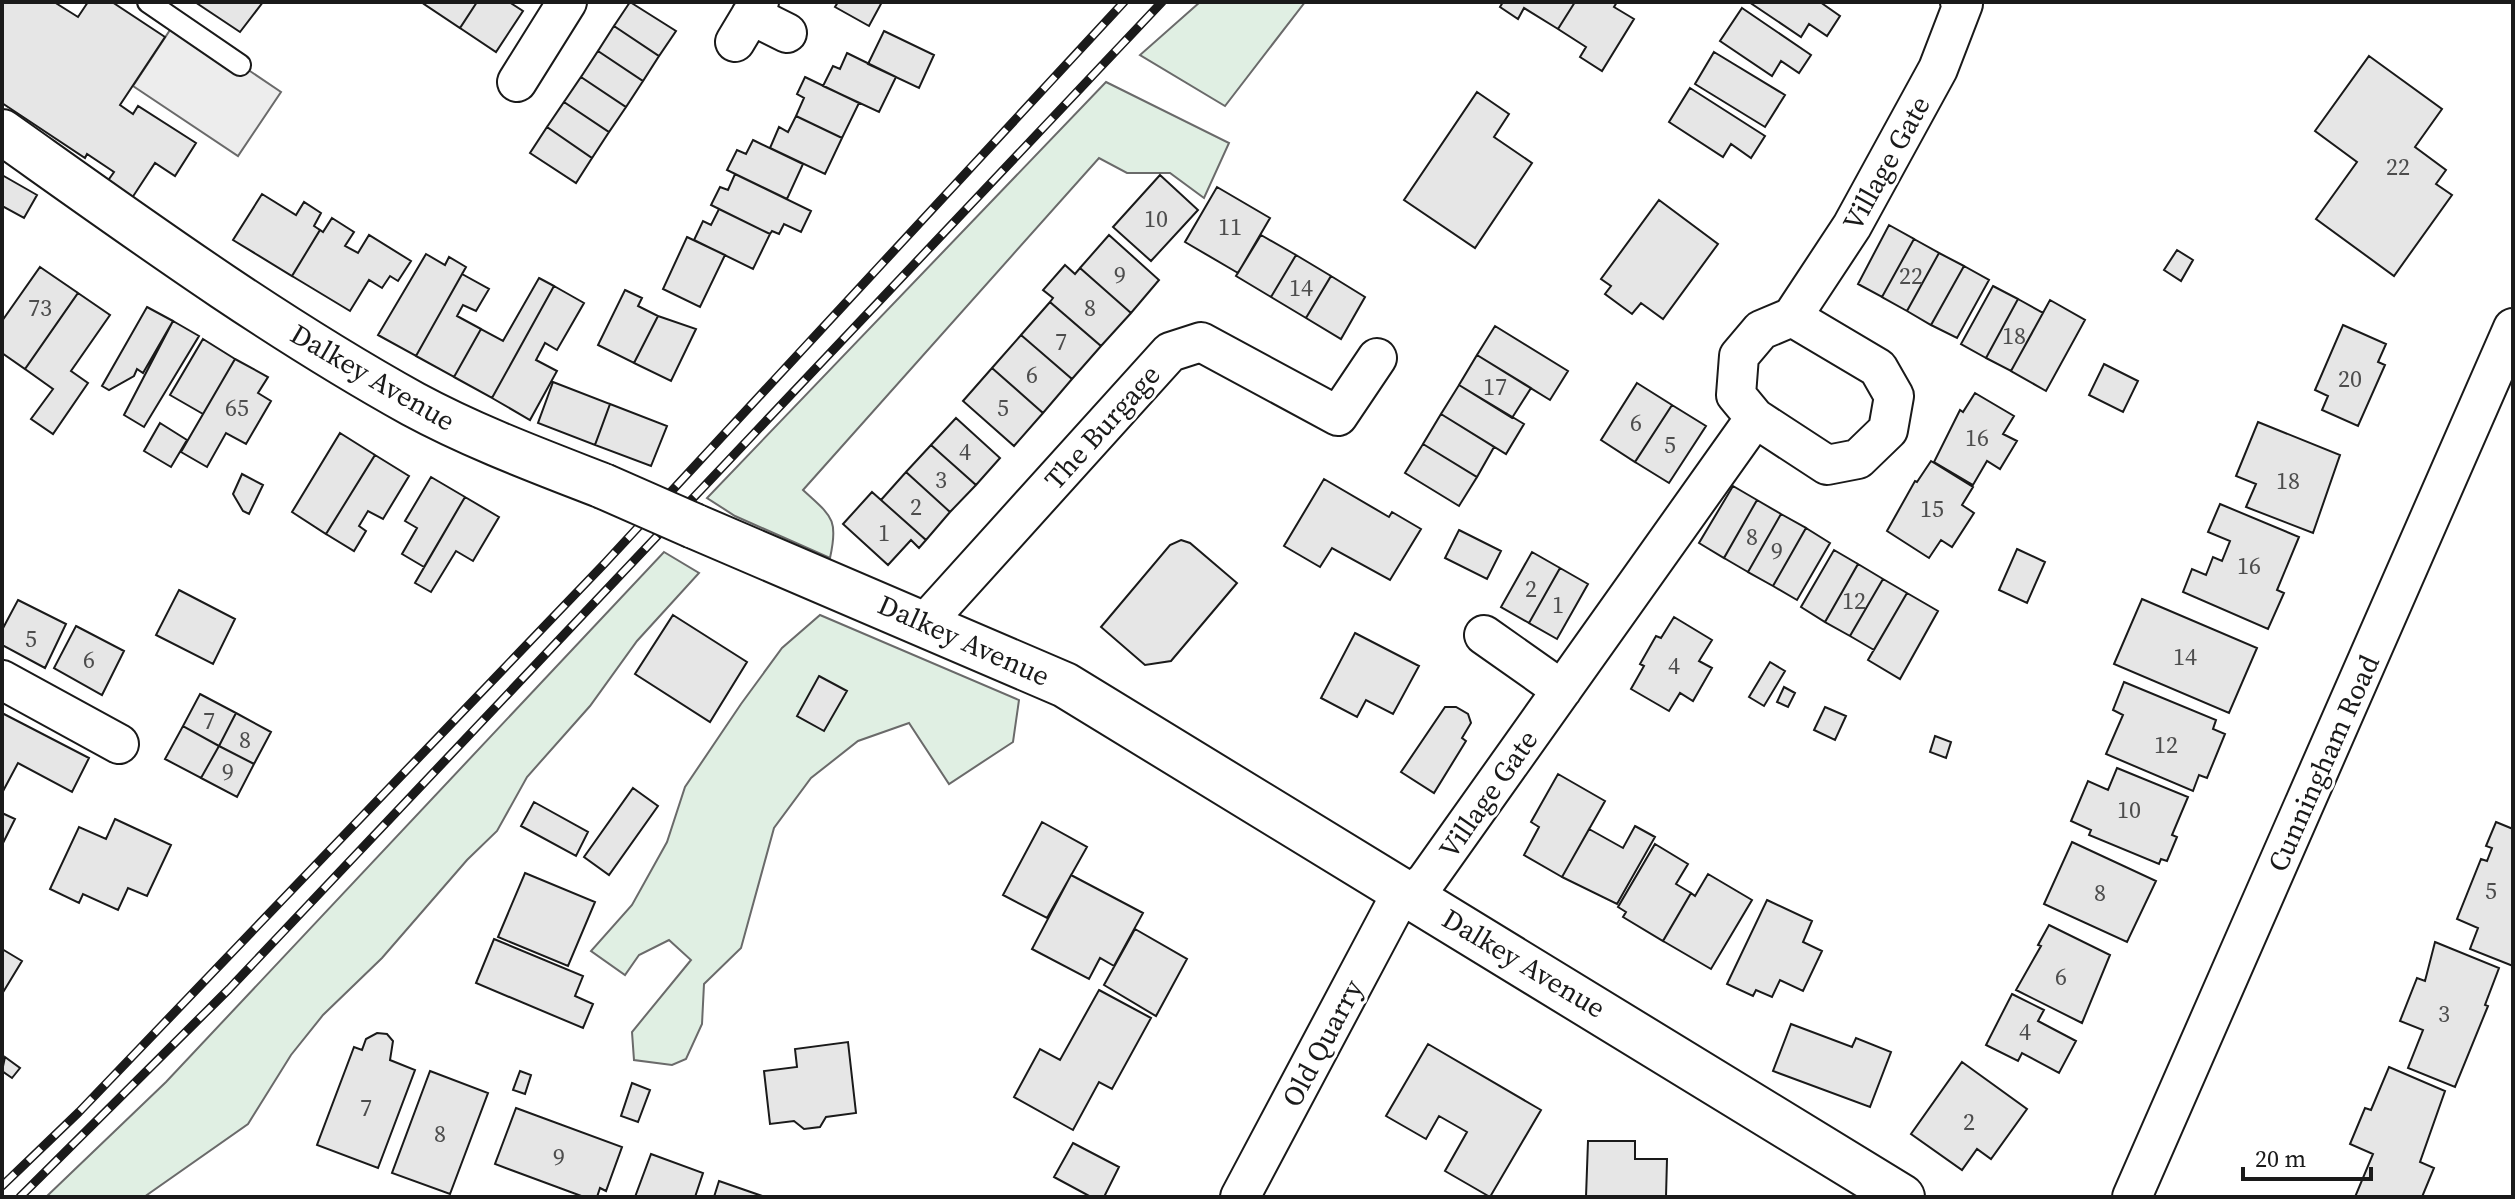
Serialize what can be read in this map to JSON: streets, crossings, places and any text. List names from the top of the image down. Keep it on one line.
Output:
{"streets":{"street":["Village Gate","Dalkey Avenue","The Burgage","Cunningham Road","Old Quarry"]},"crossings":[["Village Gate","Dalkey Avenue"],["Village Gate","Old Quarry"],["Dalkey Avenue","The Burgage"],["Dalkey Avenue","Old Quarry"]],"house_numbers":["22","10","11","9","22","14","73","8","18","7","6","20","17","65","5","6","16","5","4","3","18","2","15","1","8","9","16","2","12","1","5","14","6","4","7","8","12","9","10","5","8","6","3","4","7","2","8","9"],"scale_bar":"20 m"}
